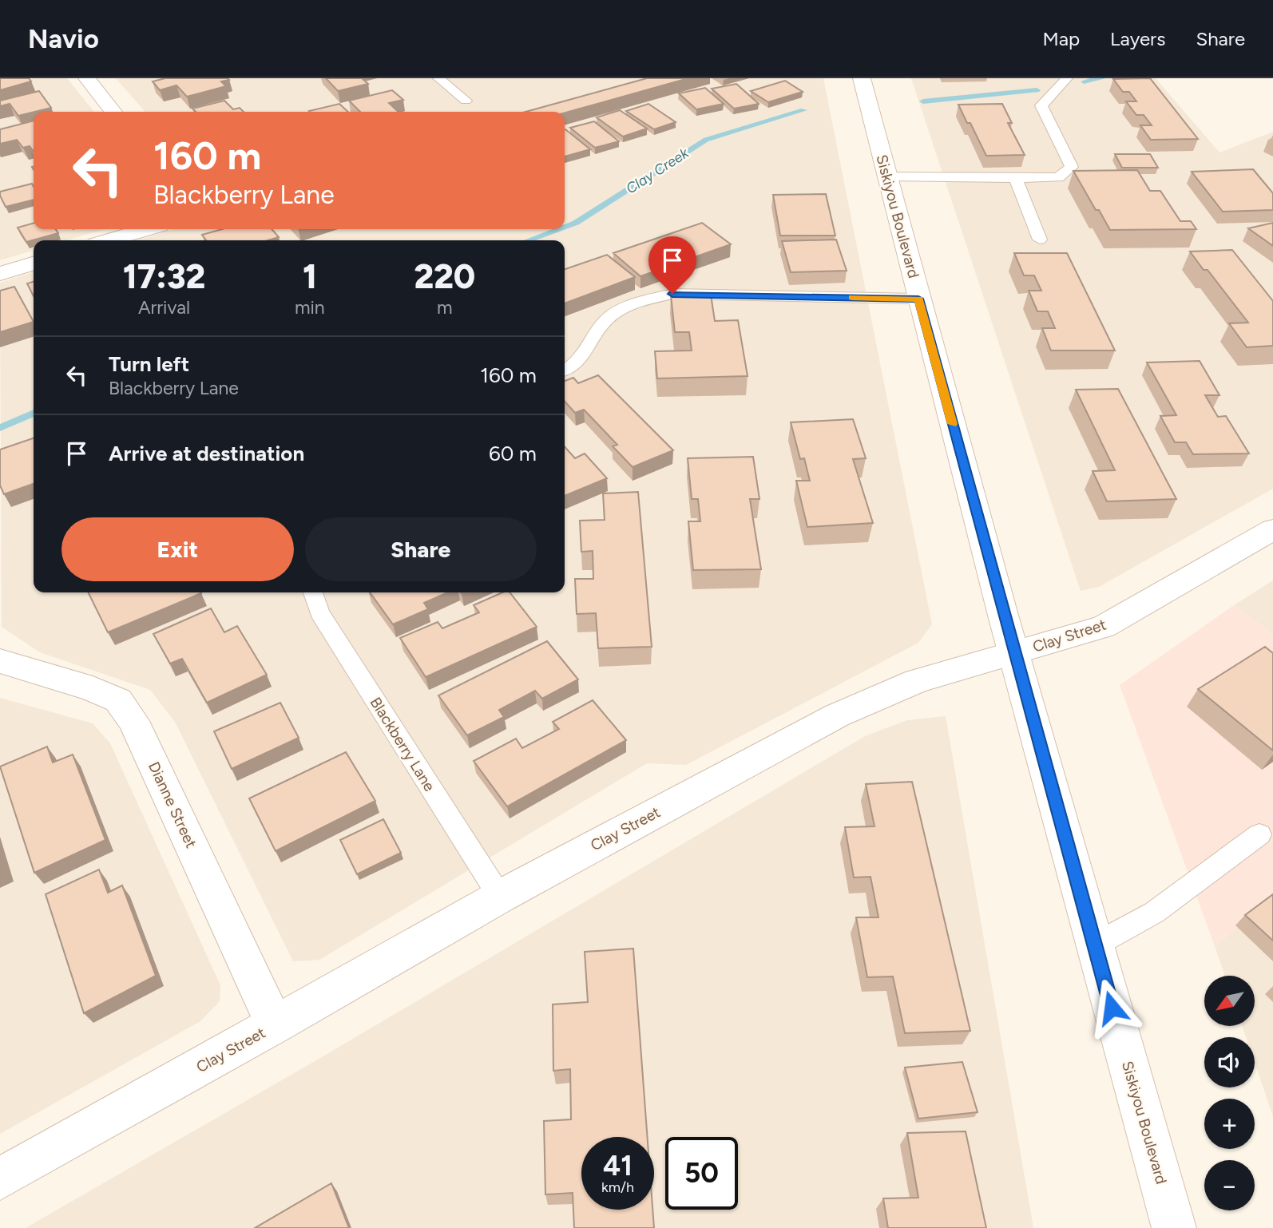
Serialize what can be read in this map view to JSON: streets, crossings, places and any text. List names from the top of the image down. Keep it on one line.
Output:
{"streets":{"street":["Siskiyou Boulevard","Clay Street","Dianne Street"],"lane":["Blackberry Lane"]},"crossings":[["Siskiyou Boulevard","Clay Street"],["Clay Street","Blackberry Lane"],["Clay Street","Dianne Street"]],"water":["Clay Creek"],"north":"bottom left","page":{"header":"Navio","nav":["Map","Layers","Share"],"turn":["160 m","Blackberry Lane"],"eta":["17:32","Arrival","1","min","220","m"],"list":[{"name":"Turn left","note":"Blackberry Lane","value":"160 m"},{"name":"Arrive at destination","value":"60 m"}],"buttons":["Exit","Share"],"map_buttons":["+","−"],"speed":"41 km/h","limit":"50"}}
